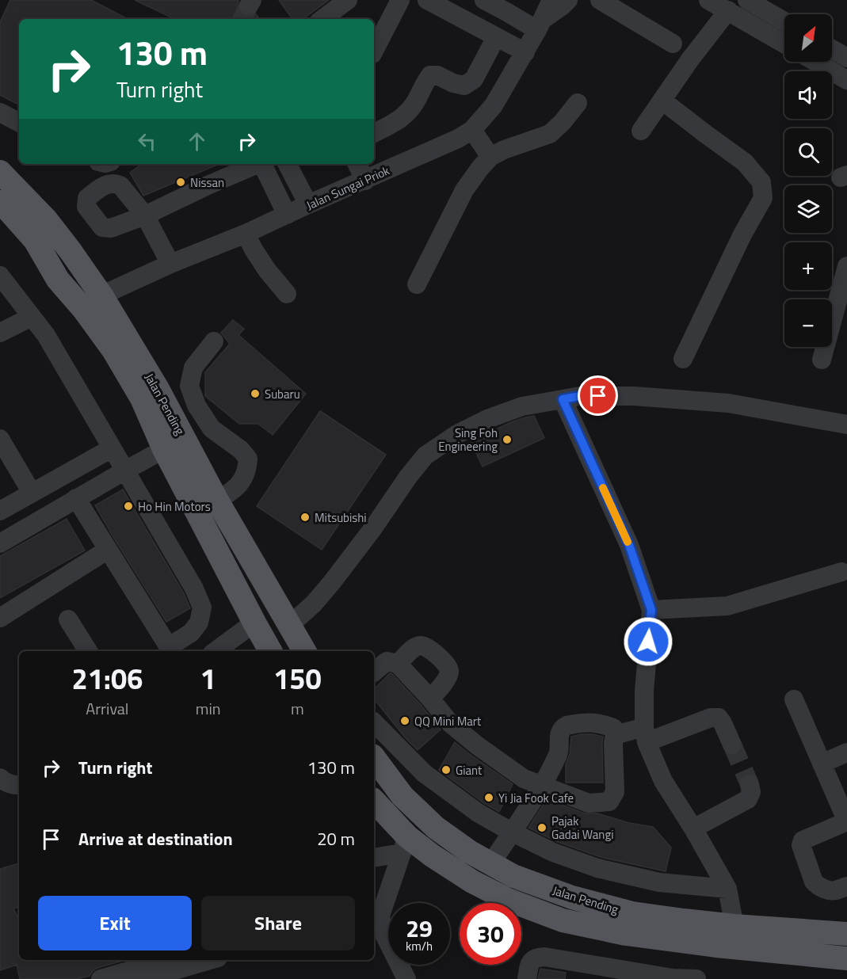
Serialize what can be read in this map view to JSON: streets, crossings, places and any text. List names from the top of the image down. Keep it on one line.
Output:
{"streets":{"main road":["Jalan Pending"],"street":["Jalan Sungai Priok"]},"crossings":[["Jalan Sungai Priok","Jalan Pending"]],"places":["Nissan","Subaru","Sing Foh Engineering","Ho Hin Motors","Mitsubishi","QQ Mini Mart","Giant","Yi Jia Fook Cafe","Pajak Gadai Wangi"],"north":"top right","page":{"map_buttons":["+","−"],"turn":["130 m","Turn right"],"eta":["21:06","Arrival","1","min","150","m"],"list":[{"name":"Turn right","value":"130 m"},{"name":"Arrive at destination","value":"20 m"}],"buttons":["Exit","Share"],"speed":"29 km/h","limit":"30"}}
